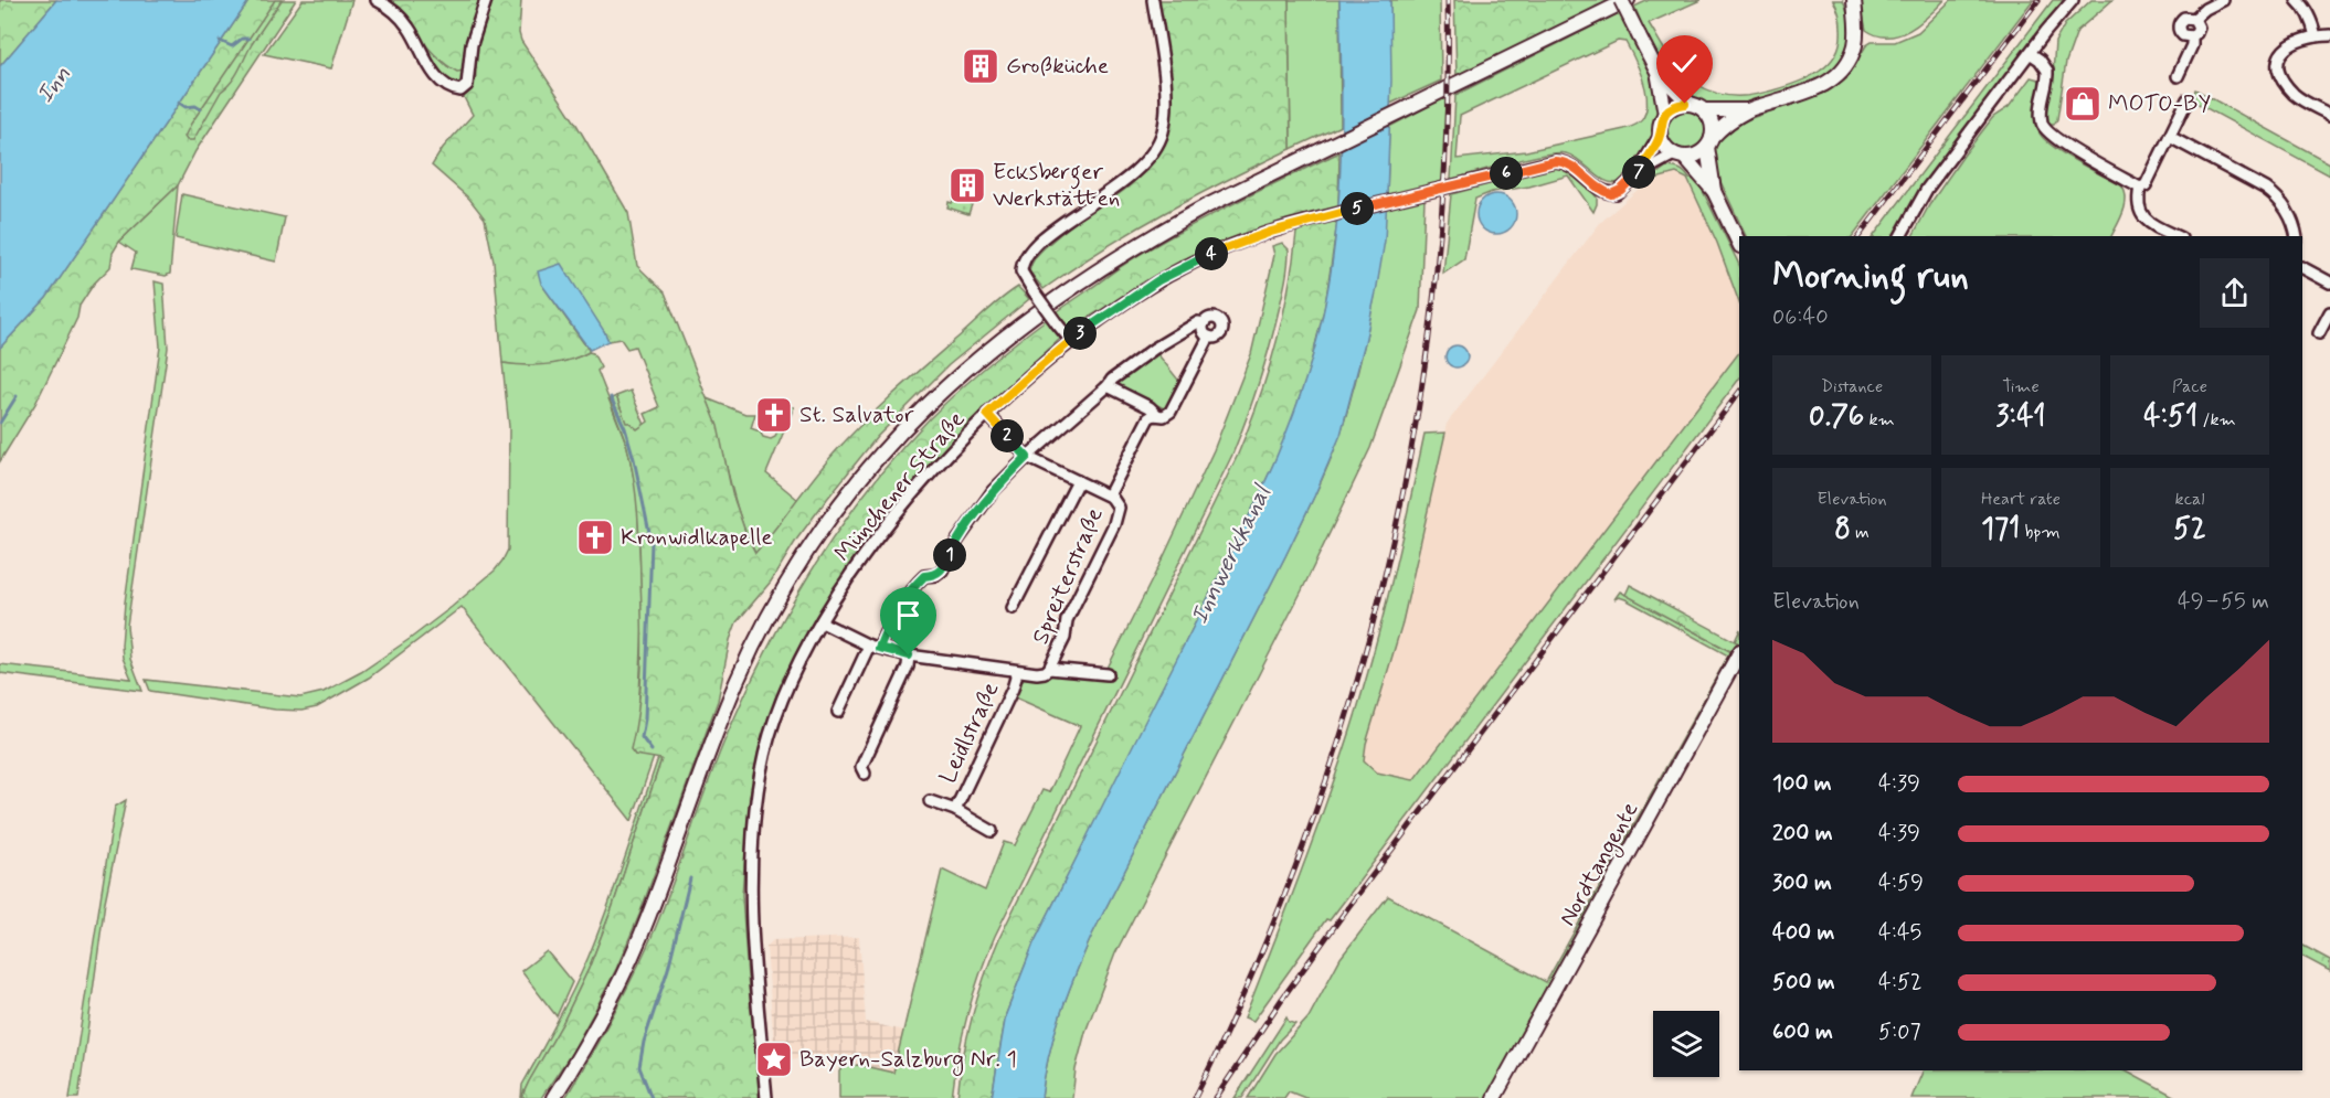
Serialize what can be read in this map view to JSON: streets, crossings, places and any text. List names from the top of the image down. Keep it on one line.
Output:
{"streets":{"main road":["Nordtangente"],"street":["Münchener Straße","Spreiterstraße","Leidlstraße"]},"crossings":[["Münchener Straße","Spreiterstraße"],["Spreiterstraße","Leidlstraße"]],"water":["Inn","Innwerkkanal"],"places":{"building":["Großküche","Ecksberger Werkstätten"],"shop":["MOTO-BY"],"church":["St. Salvator","Kronwidlkapelle"],"place":["Bayern-Salzburg Nr. 1"]},"page":{"pins":["7","6","5","4","3","2","1"],"heading":["Morning run","06:40"],"stats":[["Distance","0.76 km"],["Time","3:41"],["Pace","4:51 /km"],["Elevation","8 m"],["Heart rate","171 bpm"],["kcal","52"]],"chart":["Elevation","49–55 m"],"list":[{"name":"100 m","note":"4:39"},{"name":"200 m","note":"4:39"},{"name":"300 m","note":"4:59"},{"name":"400 m","note":"4:45"},{"name":"500 m","note":"4:52"},{"name":"600 m","note":"5:07"}]}}
